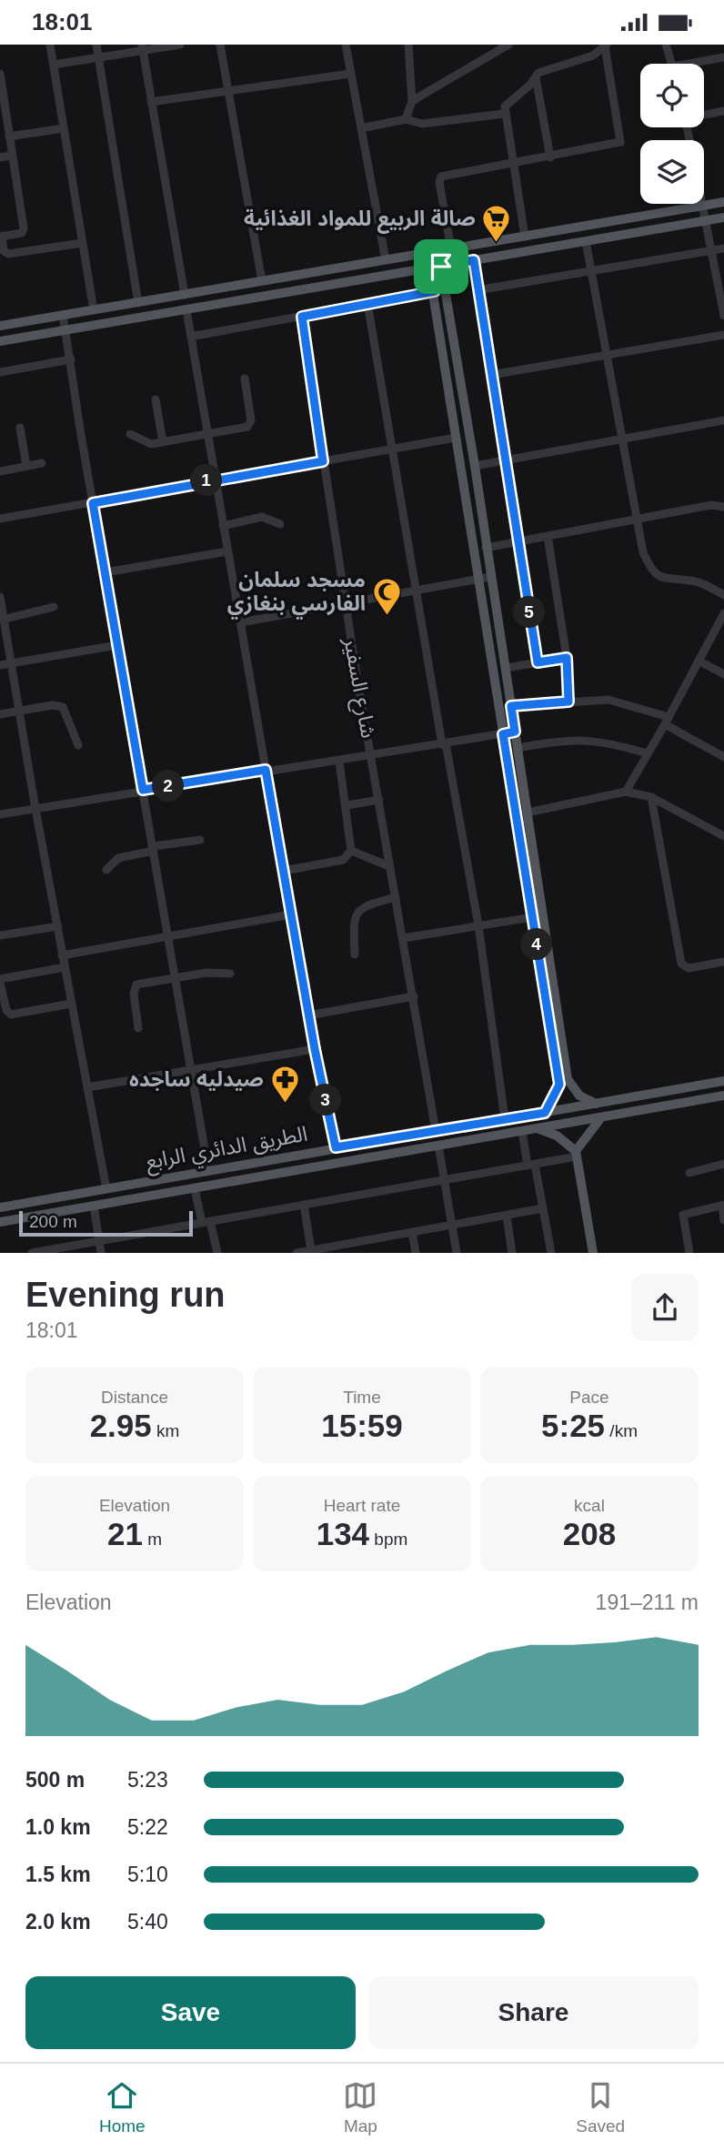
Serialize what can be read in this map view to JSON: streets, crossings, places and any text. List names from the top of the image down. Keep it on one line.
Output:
{"streets":{"main road":["الطريق الدائري الرابع"],"street":["شارع السفير"]},"crossings":[["شارع السفير","الطريق الدائري الرابع"]],"places":{"supermarket":["صالة الربيع للمواد الغذائية"],"mosque":["مسجد سلمان الفارسي بنغازي"],"pharmacy":["صيدليه ساجده"]},"scale_bar":"200 m","page":{"status":"18:01","pins":["1","5","2","4","3"],"scale":"200 m","heading":["Evening run","18:01"],"stats":[["Distance","2.95 km"],["Time","15:59"],["Pace","5:25 /km"],["Elevation","21 m"],["Heart rate","134 bpm"],["kcal","208"]],"chart":["Elevation","191–211 m"],"list":[{"name":"500 m","note":"5:23"},{"name":"1.0 km","note":"5:22"},{"name":"1.5 km","note":"5:10"},{"name":"2.0 km","note":"5:40"}],"buttons":["Save","Share"],"tabs":["Home","Map","Saved"]}}
